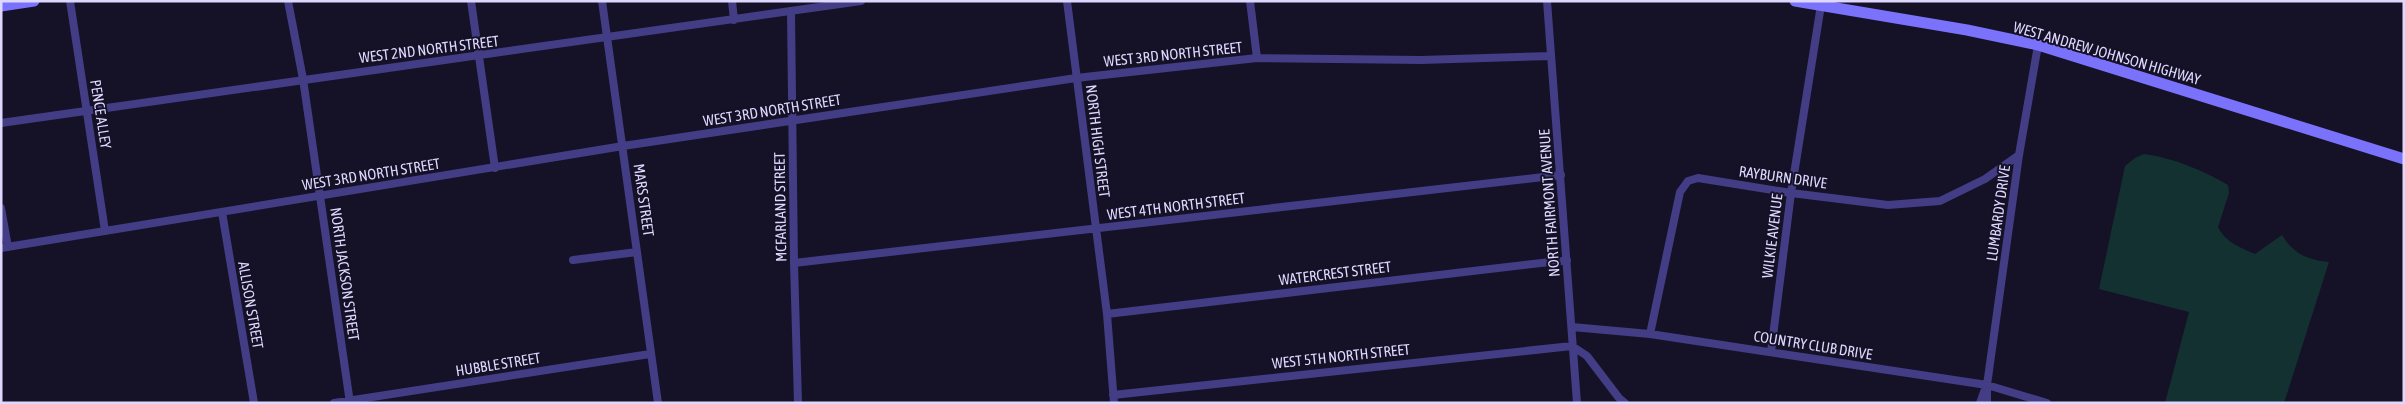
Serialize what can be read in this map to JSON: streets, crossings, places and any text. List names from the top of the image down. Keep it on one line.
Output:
{"streets":{"main road":["WEST ANDREW JOHNSON HIGHWAY"],"street":["WEST 2ND NORTH STREET","WEST 3RD NORTH STREET","PENCE ALLEY","NORTH HIGH STREET","RAYBURN DRIVE","MARS STREET","NORTH FAIRMONT AVENUE","WEST 4TH NORTH STREET","MCFARLAND STREET","LUMBARDY DRIVE","WILKIE AVENUE","WATERCREST STREET","NORTH JACKSON STREET","ALLISON STREET","COUNTRY CLUB DRIVE","WEST 5TH NORTH STREET","HUBBLE STREET"]},"crossings":[["WEST 2ND NORTH STREET","PENCE ALLEY"],["WEST 2ND NORTH STREET","MARS STREET"],["WEST 2ND NORTH STREET","MCFARLAND STREET"],["WEST 2ND NORTH STREET","NORTH JACKSON STREET"],["WEST ANDREW JOHNSON HIGHWAY","LUMBARDY DRIVE"],["WEST ANDREW JOHNSON HIGHWAY","WILKIE AVENUE"],["WEST 3RD NORTH STREET","PENCE ALLEY"],["WEST 3RD NORTH STREET","NORTH HIGH STREET"],["WEST 3RD NORTH STREET","MARS STREET"],["WEST 3RD NORTH STREET","NORTH FAIRMONT AVENUE"],["WEST 3RD NORTH STREET","MCFARLAND STREET"],["WEST 3RD NORTH STREET","NORTH JACKSON STREET"],["WEST 3RD NORTH STREET","ALLISON STREET"],["NORTH HIGH STREET","WEST 4TH NORTH STREET"],["NORTH HIGH STREET","WATERCREST STREET"],["NORTH HIGH STREET","WEST 5TH NORTH STREET"],["RAYBURN DRIVE","LUMBARDY DRIVE"],["RAYBURN DRIVE","WILKIE AVENUE"],["RAYBURN DRIVE","COUNTRY CLUB DRIVE"],["MARS STREET","HUBBLE STREET"],["NORTH FAIRMONT AVENUE","WEST 4TH NORTH STREET"],["NORTH FAIRMONT AVENUE","WATERCREST STREET"],["NORTH FAIRMONT AVENUE","COUNTRY CLUB DRIVE"],["NORTH FAIRMONT AVENUE","WEST 5TH NORTH STREET"],["WEST 4TH NORTH STREET","MCFARLAND STREET"],["LUMBARDY DRIVE","COUNTRY CLUB DRIVE"],["WILKIE AVENUE","COUNTRY CLUB DRIVE"],["NORTH JACKSON STREET","HUBBLE STREET"]]}
